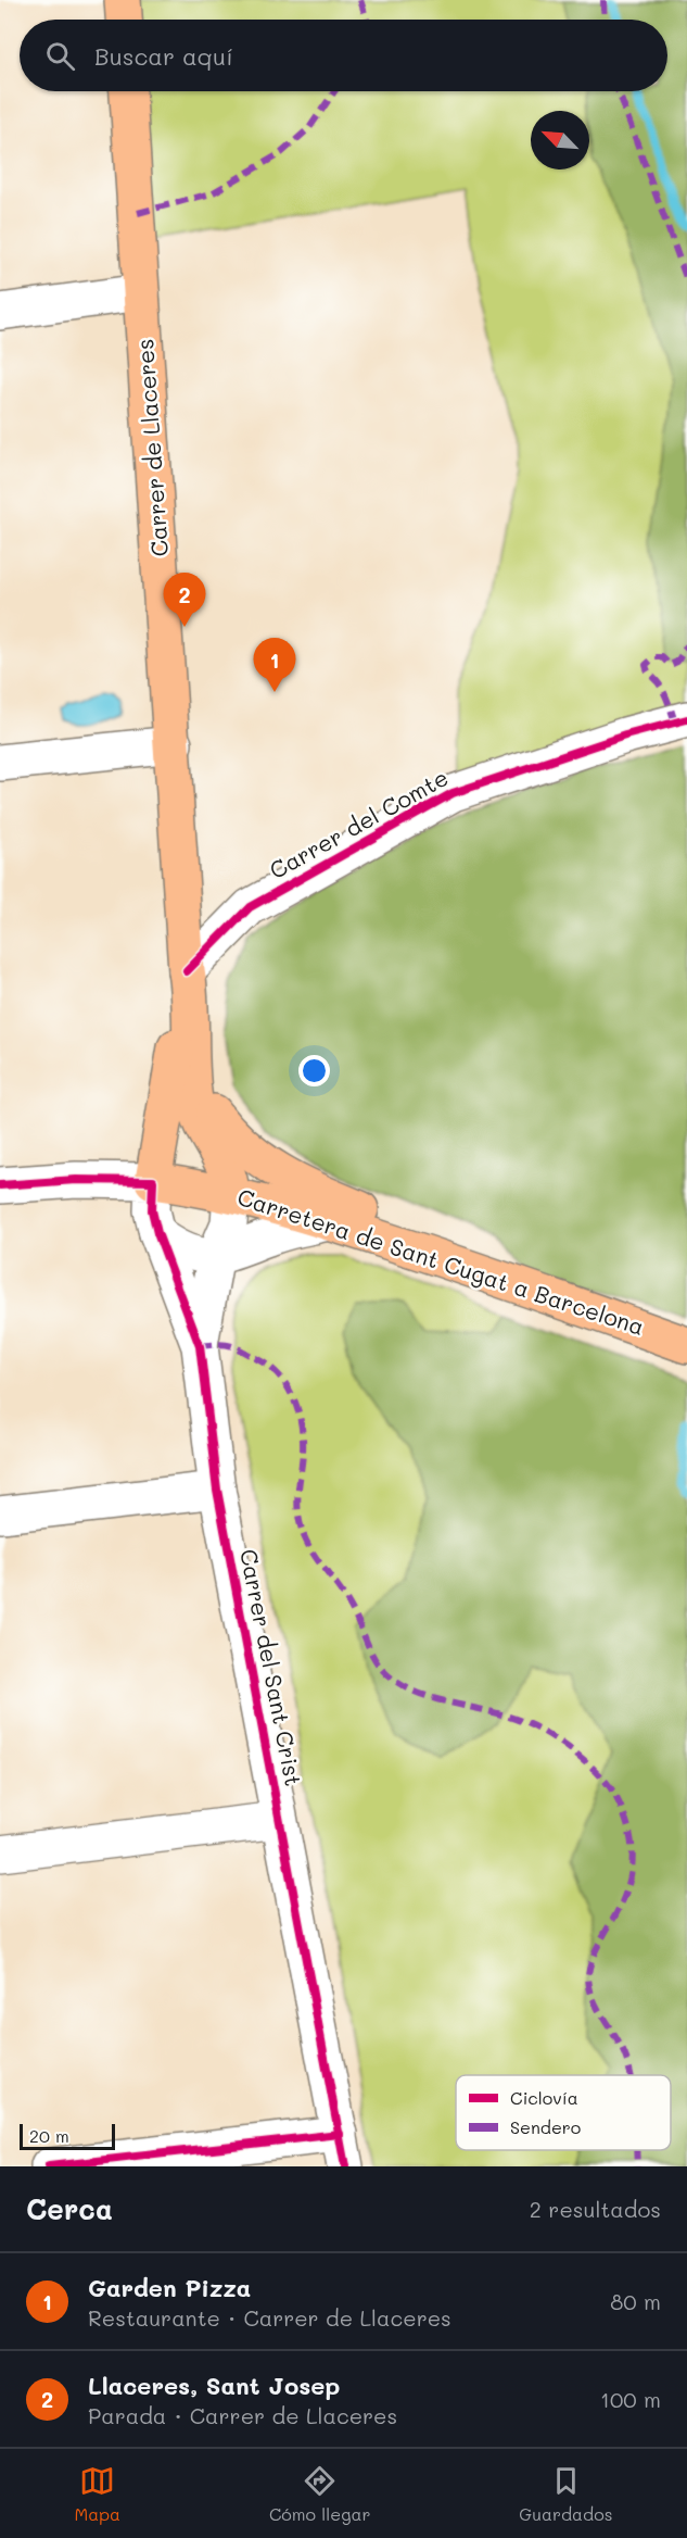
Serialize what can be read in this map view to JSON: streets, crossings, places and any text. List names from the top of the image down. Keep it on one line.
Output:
{"streets":{"main road":["Carrer de Llaceres","Carretera de Sant Cugat a Barcelona","Carrer del Sant Crist"],"street":["Carrer del Comte"]},"crossings":[["Carrer de Llaceres","Carrer del Comte"],["Carrer de Llaceres","Carrer del Sant Crist"],["Carrer del Comte","Carrer del Sant Crist"],["Carretera de Sant Cugat a Barcelona","Carrer del Sant Crist"]],"legend":["Ciclovía","Sendero"],"scale_bar":"20 m","north":"top left","page":{"search":"Buscar aquí","pins":["2","1"],"scale":"20 m","heading":["Cerca","2 resultados"],"list":[{"mark":"1","name":"Garden Pizza","note":"Restaurante · Carrer de Llaceres","value":"80 m"},{"mark":"2","name":"Llaceres, Sant Josep","note":"Parada · Carrer de Llaceres","value":"100 m"}],"nav":["Mapa","Cómo llegar","Guardados"]}}
